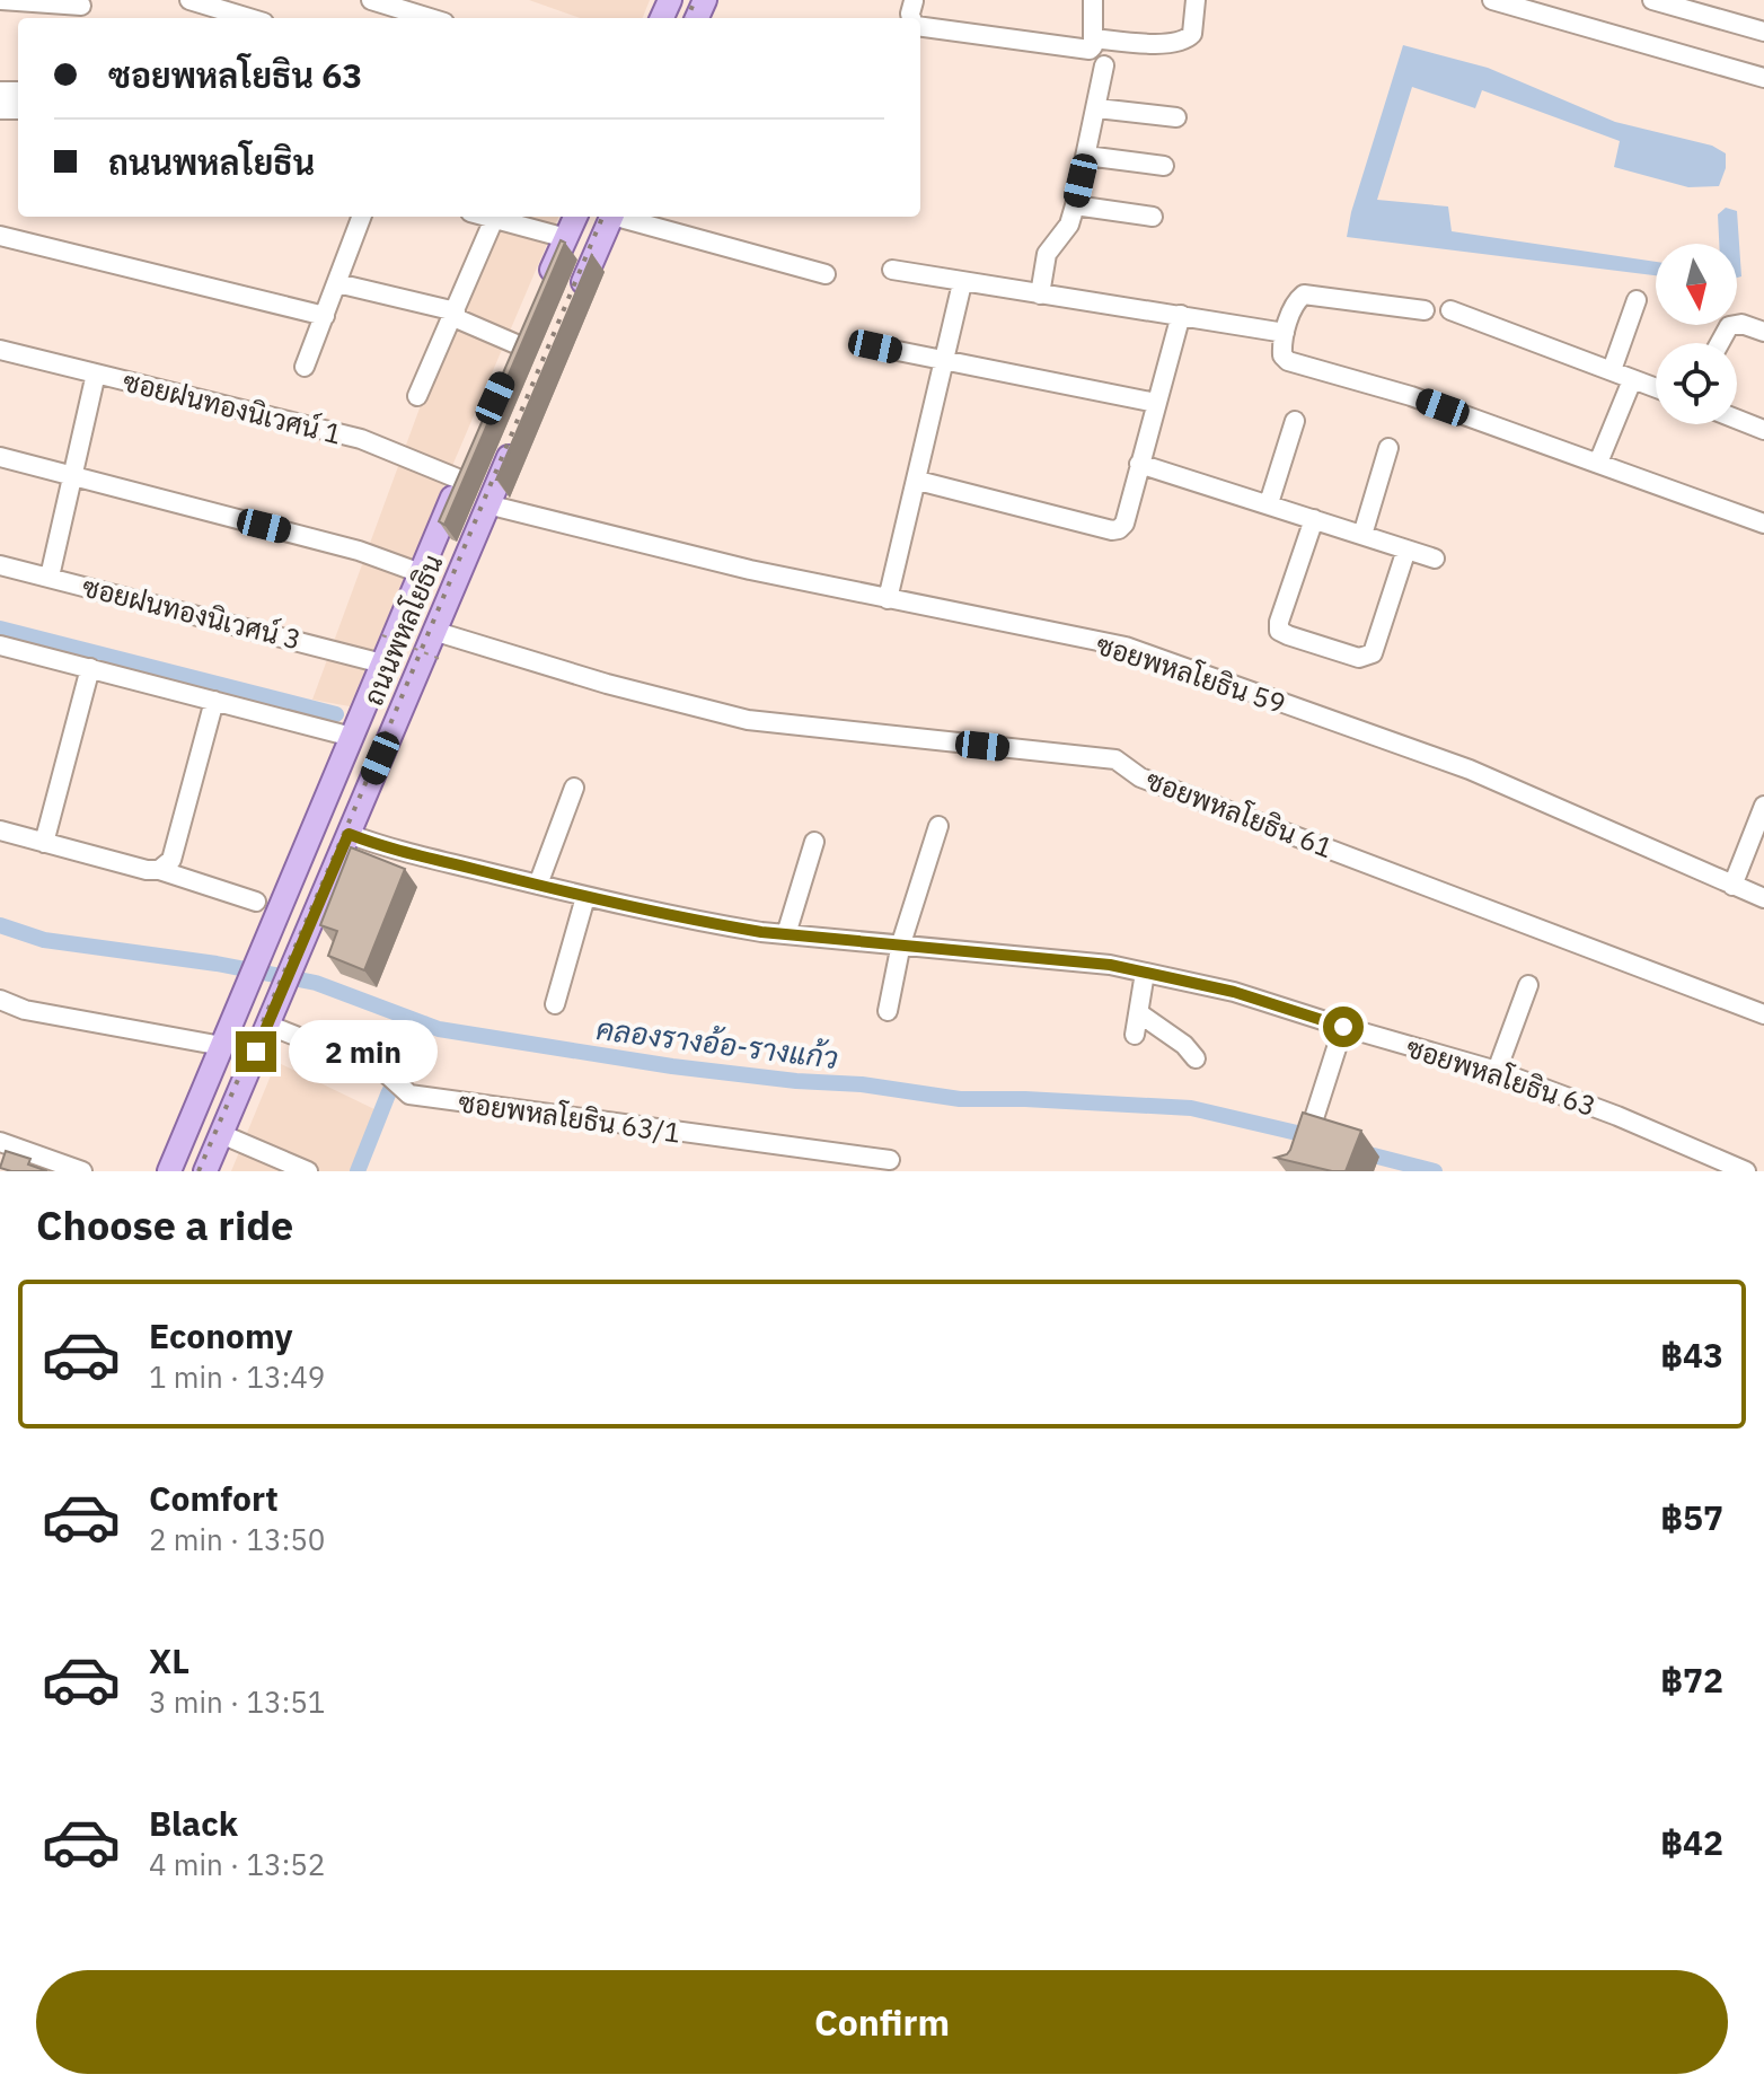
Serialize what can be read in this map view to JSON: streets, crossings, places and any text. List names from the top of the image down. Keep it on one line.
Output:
{"streets":{"main road":["ถนนพหลโยธิน"],"street":["ซอยฝนทองนิเวศน์ 1","ซอยฝนทองนิเวศน์ 3","ซอยพหลโยธิน 59","ซอยพหลโยธิน 61","ซอยพหลโยธิน 63","ซอยพหลโยธิน 63/1"]},"crossings":[["ซอยฝนทองนิเวศน์ 1","ถนนพหลโยธิน"],["ซอยฝนทองนิเวศน์ 3","ถนนพหลโยธิน"],["ถนนพหลโยธิน","ซอยพหลโยธิน 59"],["ถนนพหลโยธิน","ซอยพหลโยธิน 61"],["ถนนพหลโยธิน","ซอยพหลโยธิน 63"],["ถนนพหลโยธิน","ซอยพหลโยธิน 63/1"]],"water":["คลองรางอ้อ-รางแก้ว"],"north":"bottom","page":{"banner":["ซอยพหลโยธิน 63","ถนนพหลโยธิน"],"bubble":"2 min","heading":"Choose a ride","list":[{"name":"Economy","note":"1 min · 13:49","value":"฿43"},{"name":"Comfort","note":"2 min · 13:50","value":"฿57"},{"name":"XL","note":"3 min · 13:51","value":"฿72"},{"name":"Black","note":"4 min · 13:52","value":"฿42"}],"buttons":"Confirm"}}
